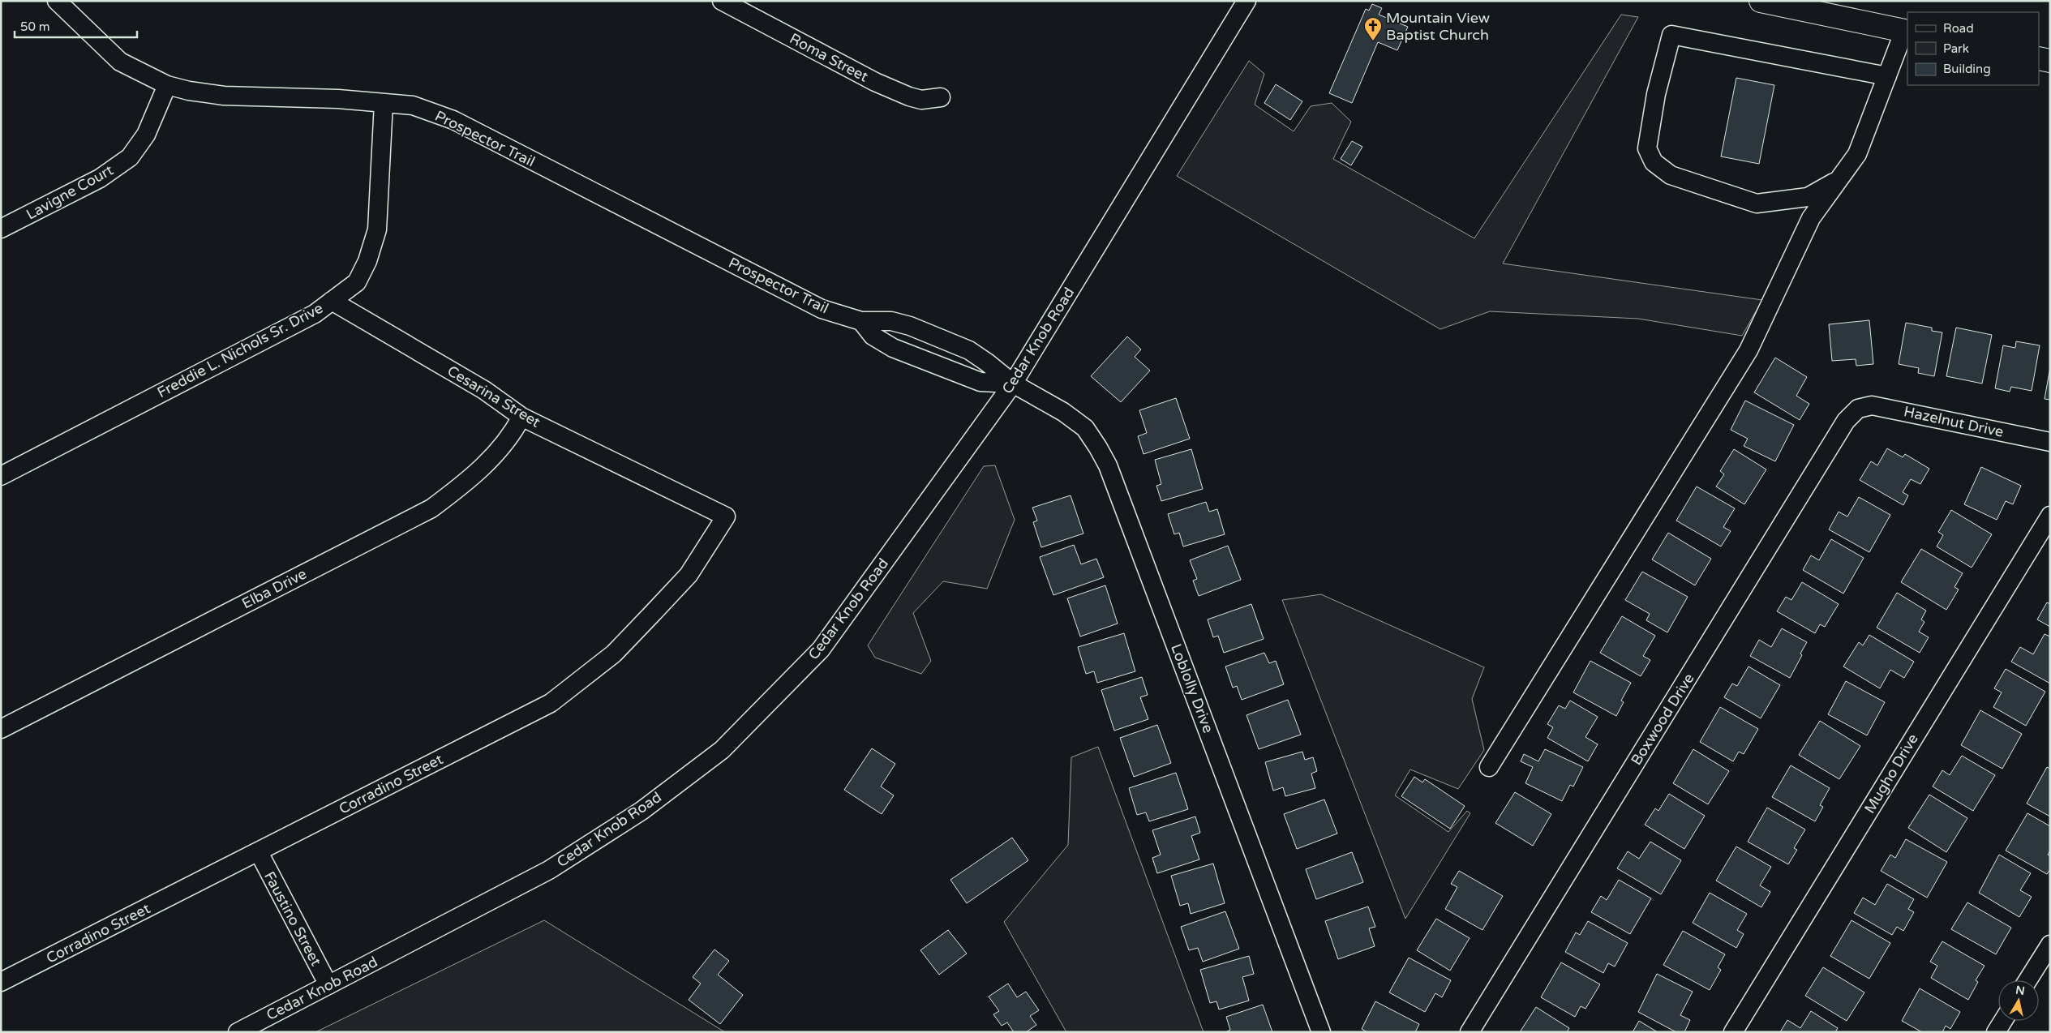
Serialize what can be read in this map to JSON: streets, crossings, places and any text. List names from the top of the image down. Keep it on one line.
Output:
{"streets":{"street":["Roma Street","Prospector Trail","Lavigne Court","Cedar Knob Road","Freddie L. Nichols Sr. Drive","Cesarina Street","Hazelnut Drive","Elba Drive","Loblolly Drive","Boxwood Drive","Mugho Drive","Corradino Street","Faustino Street"]},"crossings":[["Prospector Trail","Lavigne Court"],["Prospector Trail","Cedar Knob Road"],["Prospector Trail","Freddie L. Nichols Sr. Drive"],["Prospector Trail","Loblolly Drive"],["Cedar Knob Road","Loblolly Drive"],["Cedar Knob Road","Faustino Street"],["Freddie L. Nichols Sr. Drive","Cesarina Street"],["Cesarina Street","Elba Drive"],["Cesarina Street","Corradino Street"],["Hazelnut Drive","Boxwood Drive"],["Corradino Street","Faustino Street"]],"places":{"church":["Mountain View Baptist Church"]},"legend":["Road","Park","Building"],"scale_bar":"50 m","north":"top"}
